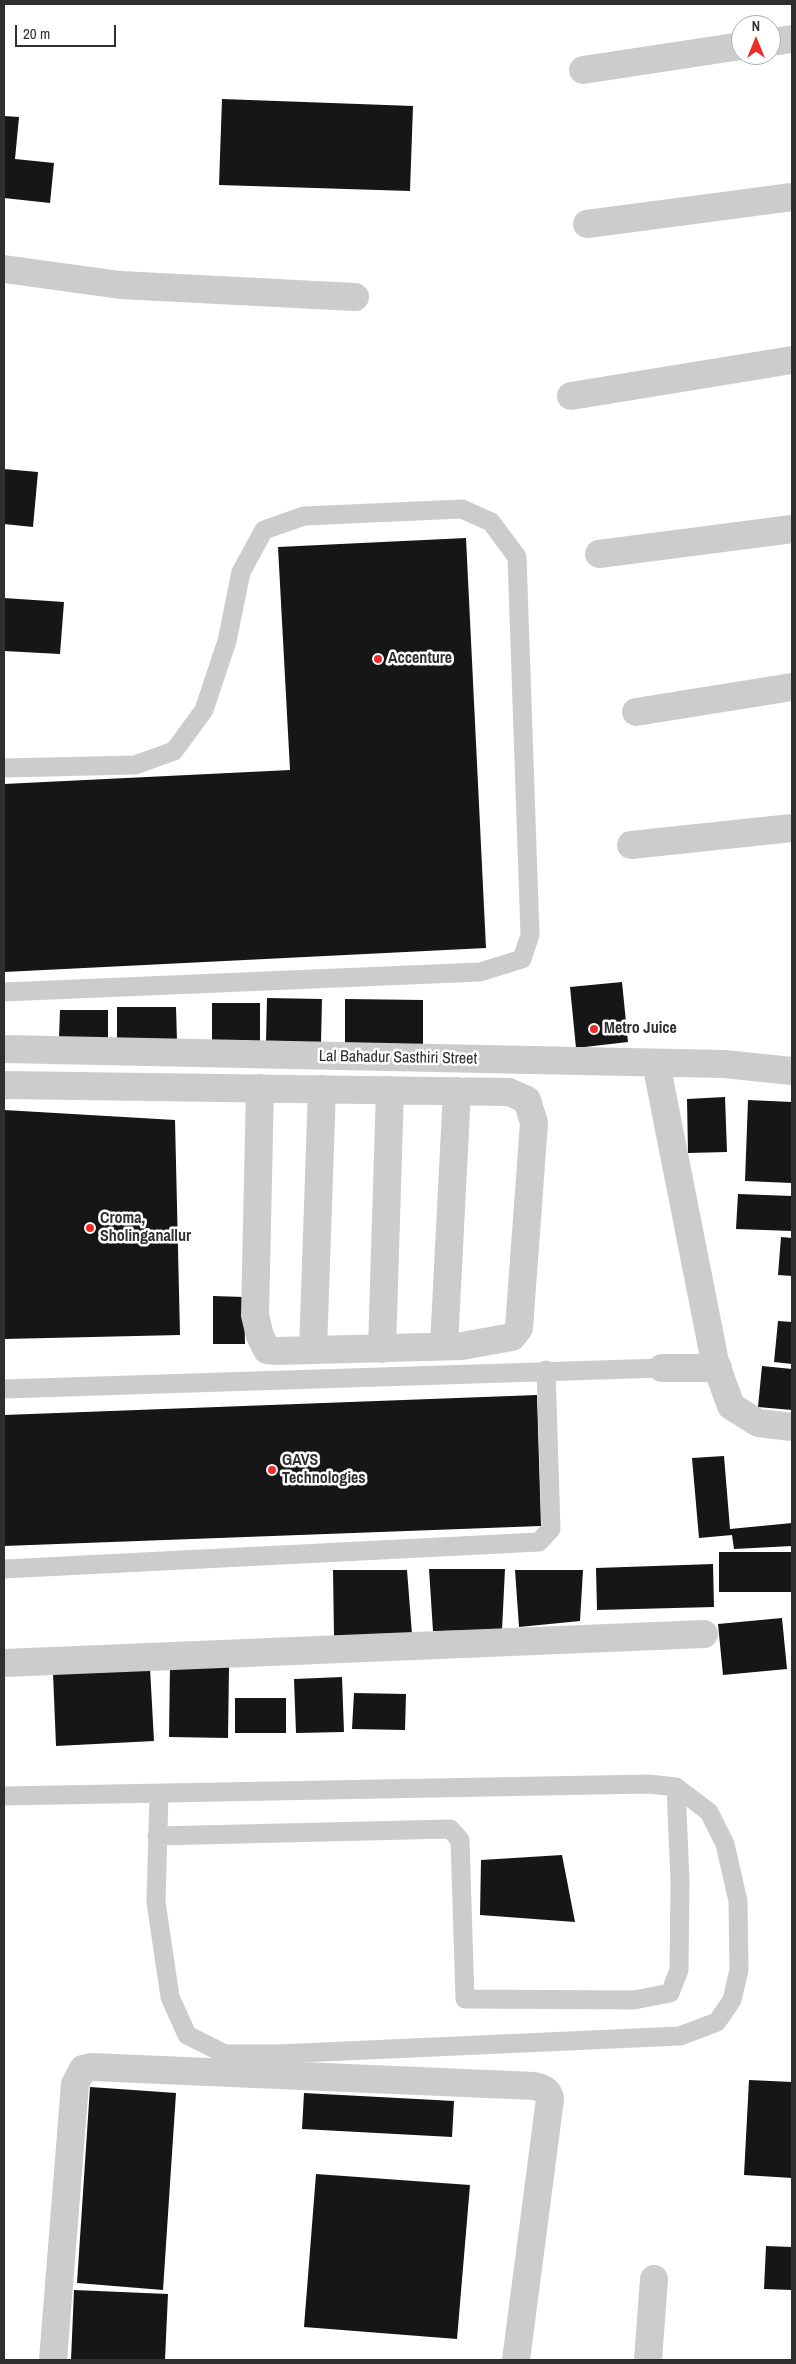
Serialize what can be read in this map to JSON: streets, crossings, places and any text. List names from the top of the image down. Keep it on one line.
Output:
{"streets":{"street":["Lal Bahadur Sasthiri Street"]},"places":["Accenture","Metro Juice","Croma, Sholinganallur","GAVS Technologies"],"scale_bar":"20 m","north":"top"}
